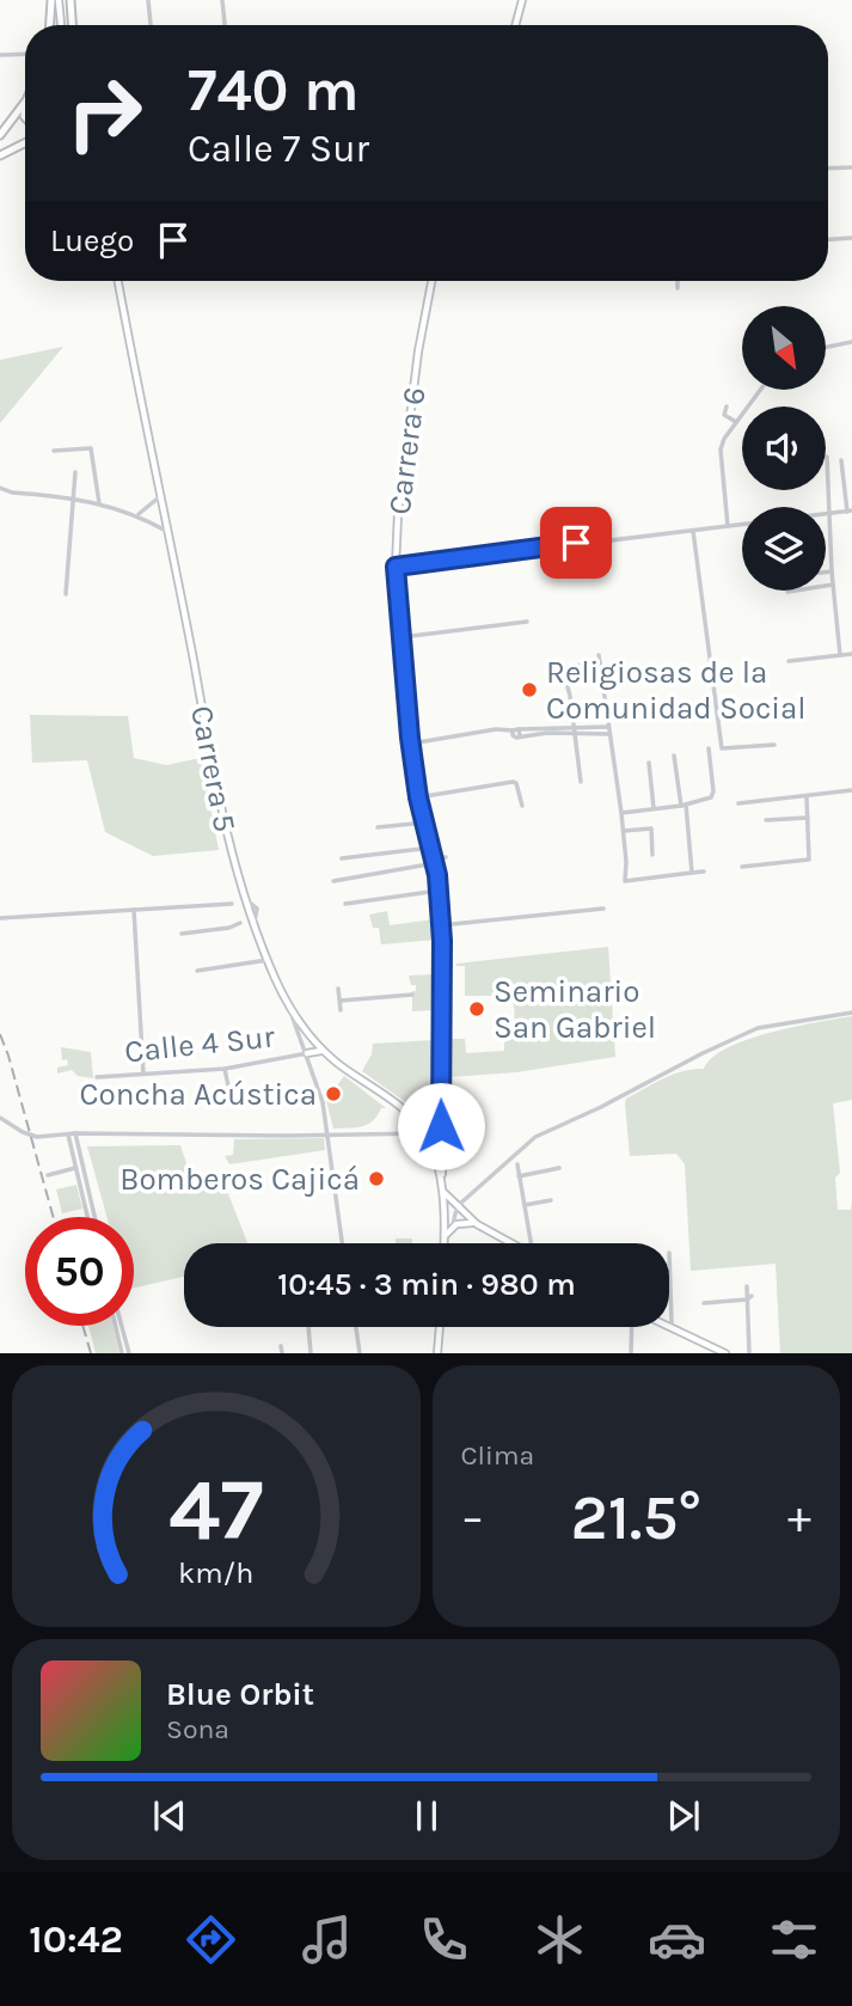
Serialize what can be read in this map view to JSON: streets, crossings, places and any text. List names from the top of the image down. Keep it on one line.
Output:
{"streets":{"main road":["Carrera 6","Carrera 5"],"street":["Calle 4 Sur"]},"crossings":[["Carrera 6","Carrera 5"],["Carrera 5","Calle 4 Sur"]],"places":["Religiosas de la Comunidad Social","Seminario San Gabriel","Concha Acústica","Bomberos Cajicá"],"north":"bottom right","page":{"turn":["740 m","Calle 7 Sur"],"then":"Luego","limit":"50","trip":"10:45 · 3 min · 980 m","tile":"Clima","heat":["−","21.5°","+"],"song":["Blue Orbit","Sona"],"tabs":"10:42","gauge":["47","km/h"]}}
